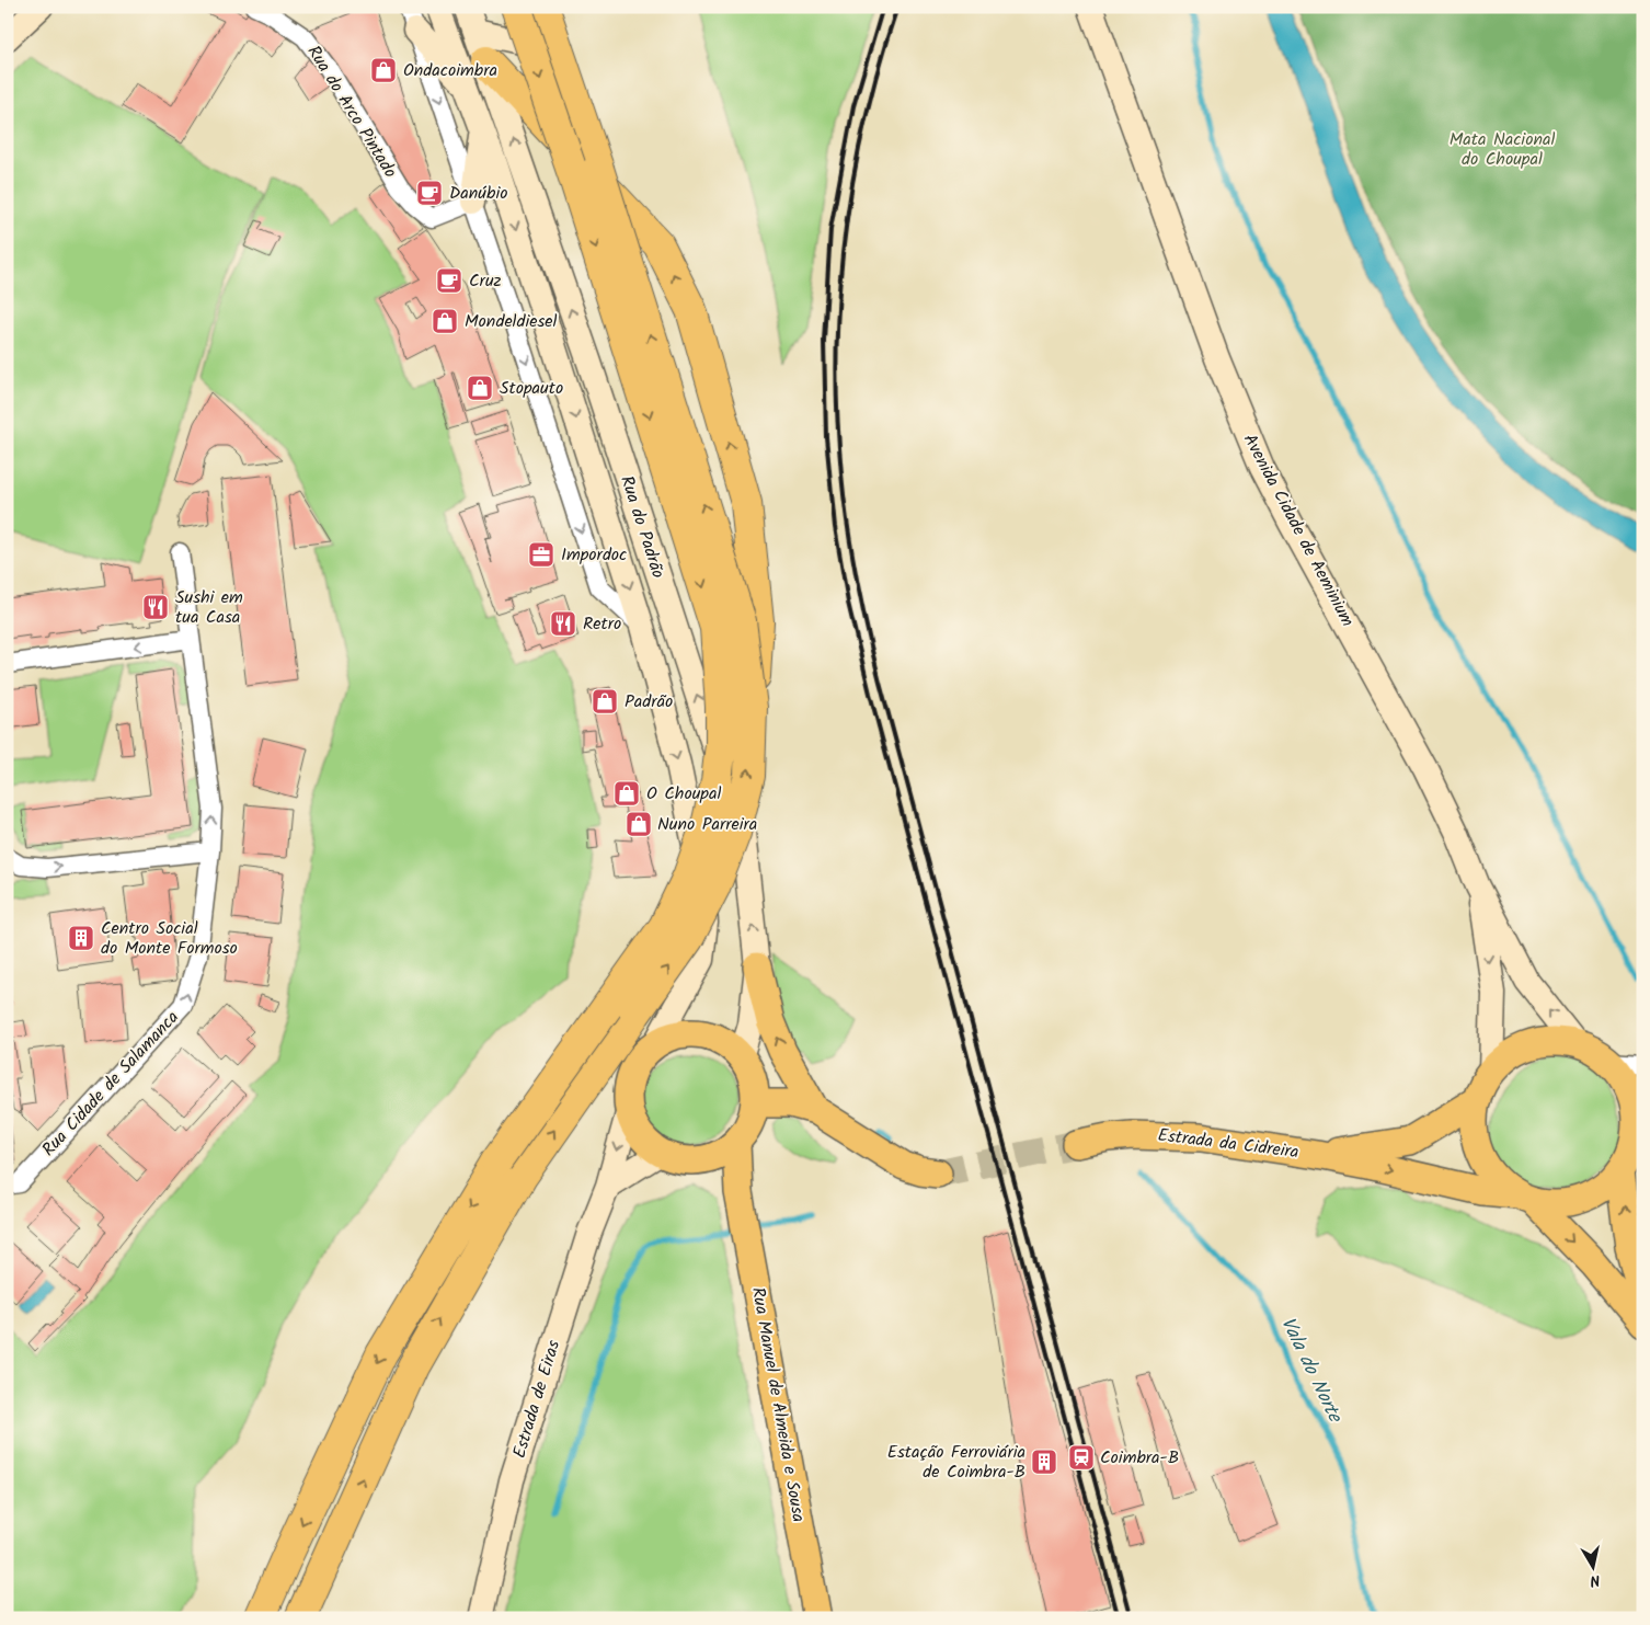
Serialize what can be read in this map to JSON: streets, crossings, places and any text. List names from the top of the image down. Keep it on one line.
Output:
{"streets":{"main road":["Rua do Padrão","Avenida Cidade de Aeminium","Estrada da Cidreira","Estrada de Eiras","Rua Manuel de Almeida e Sousa"],"street":["Rua do Arco Pintado","Rua Cidade de Salamanca"]},"crossings":[["Rua do Padrão","Estrada de Eiras"],["Rua do Padrão","Rua Manuel de Almeida e Sousa"],["Avenida Cidade de Aeminium","Estrada da Cidreira"],["Estrada de Eiras","Rua Manuel de Almeida e Sousa"]],"one_way":["Rua Cidade de Salamanca"],"water":["Vala do Norte"],"parks":["Mata Nacional do Choupal"],"places":{"shop":["Ondacoimbra","Mondeldiesel","Stopauto","Padrão","O Choupal","Nuno Parreira"],"cafe":["Danúbio","Cruz"],"office":["Impordoc"],"restaurant":["Sushi em tua Casa","Retro"],"building":["Centro Social do Monte Formoso","Estação Ferroviária de Coimbra-B"],"station":["Coimbra-B"]},"north":"bottom"}
